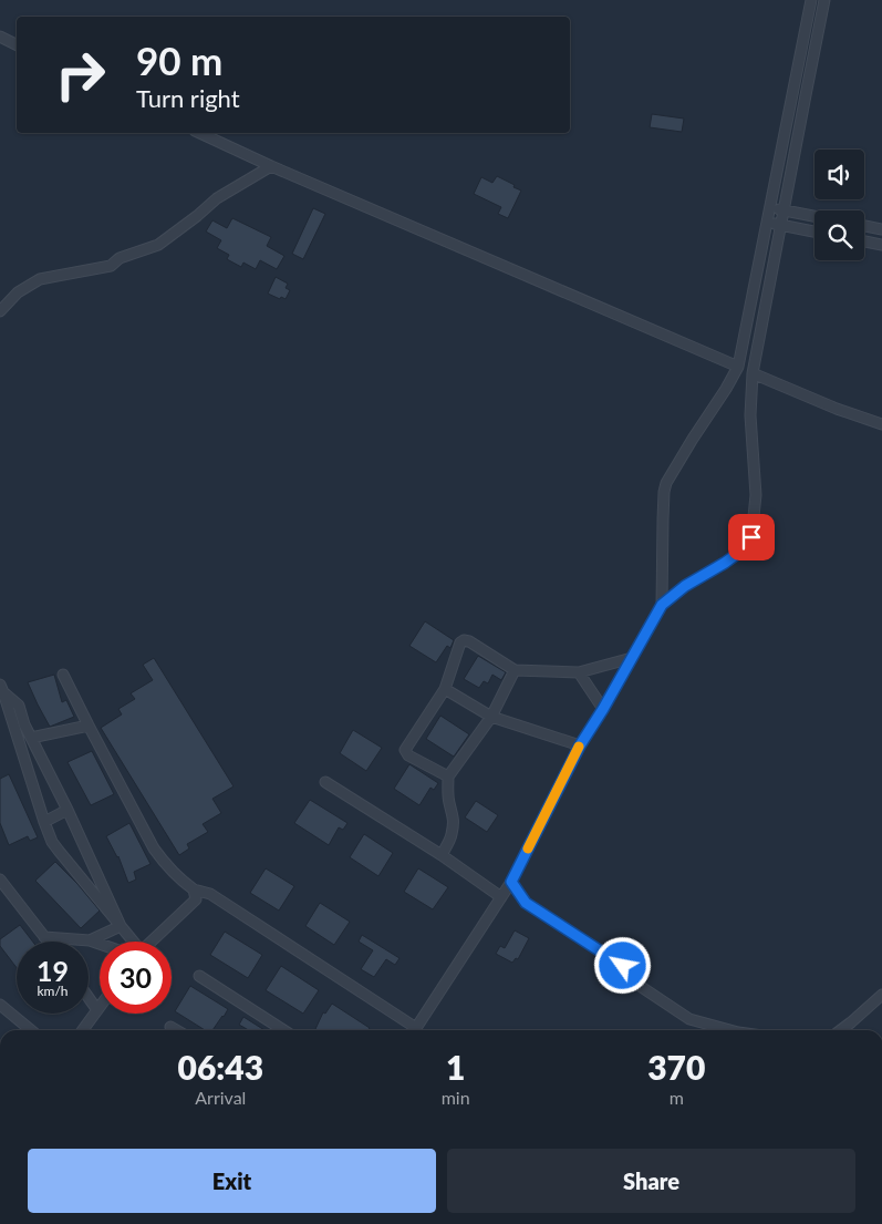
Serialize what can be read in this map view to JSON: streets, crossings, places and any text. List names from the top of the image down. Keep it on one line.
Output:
{"page":{"turn":["90 m","Turn right"],"speed":"19 km/h","limit":"30","eta":["06:43","Arrival","1","min","370","m"],"buttons":["Exit","Share"]}}
